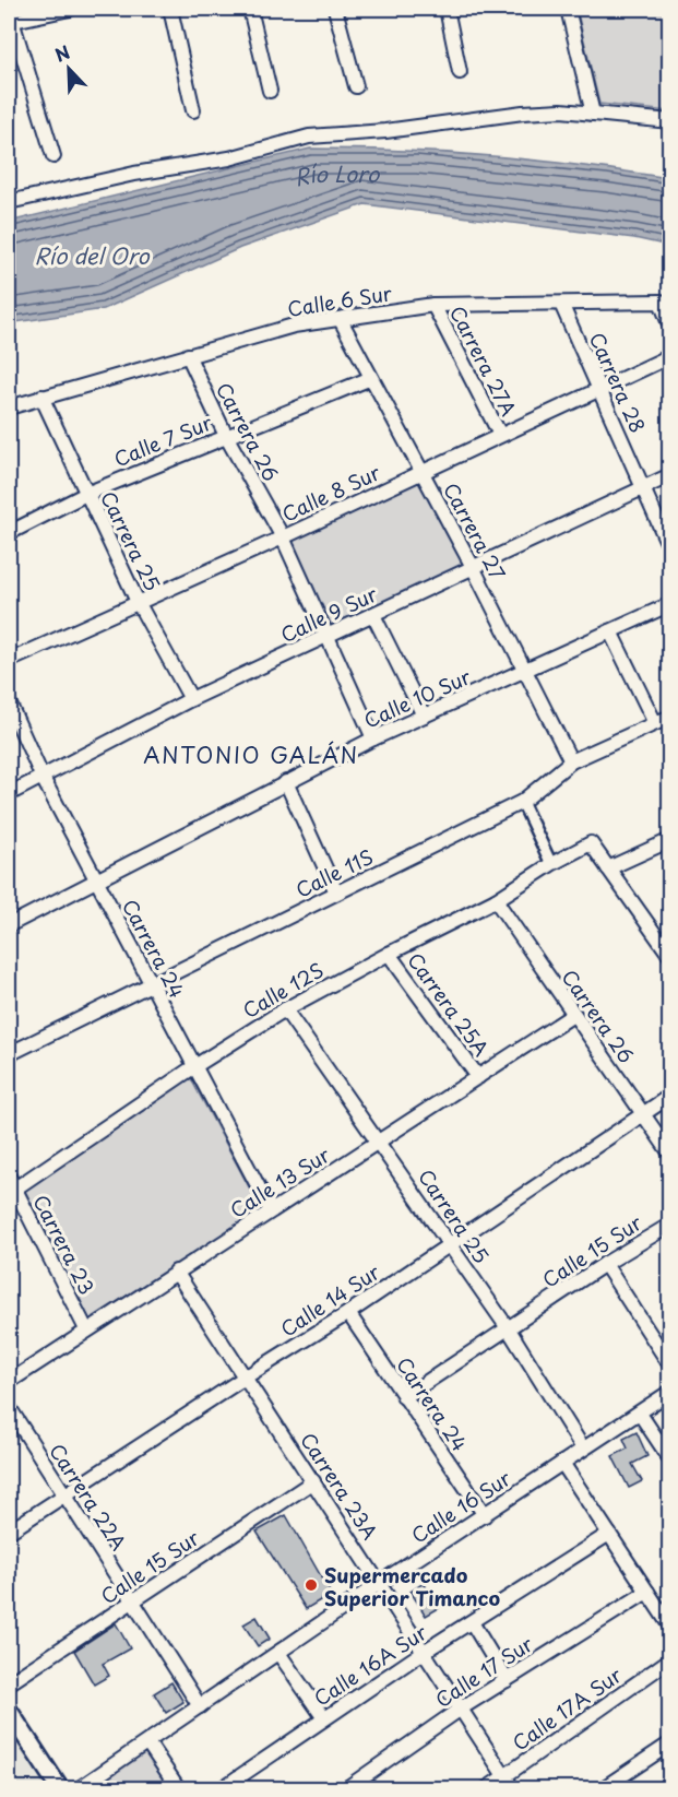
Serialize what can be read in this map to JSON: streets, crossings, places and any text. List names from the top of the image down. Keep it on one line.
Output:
{"streets":{"street":["Calle 6 Sur","Carrera 27A","Carrera 28","Carrera 26","Calle 7 Sur","Calle 8 Sur","Carrera 27","Carrera 25","Calle 9 Sur","Calle 10 Sur","Calle 11S","Carrera 24","Calle 12S","Carrera 25A","Calle 13 Sur","Carrera 23","Calle 15 Sur","Calle 14 Sur","Carrera 23A","Carrera 22A","Calle 16 Sur","Calle 16A Sur","Calle 17 Sur","Calle 17A Sur"]},"crossings":[["Calle 6 Sur","Carrera 27A"],["Calle 6 Sur","Carrera 28"],["Calle 6 Sur","Carrera 26"],["Calle 6 Sur","Carrera 27"],["Calle 6 Sur","Carrera 25"],["Carrera 27A","Calle 8 Sur"],["Carrera 28","Calle 8 Sur"],["Carrera 28","Calle 9 Sur"],["Carrera 26","Calle 7 Sur"],["Carrera 26","Calle 8 Sur"],["Carrera 26","Calle 9 Sur"],["Carrera 26","Calle 10 Sur"],["Carrera 26","Calle 12S"],["Carrera 26","Calle 13 Sur"],["Carrera 26","Calle 14 Sur"],["Calle 7 Sur","Carrera 27"],["Calle 7 Sur","Carrera 25"],["Calle 8 Sur","Carrera 27"],["Calle 8 Sur","Carrera 25"],["Carrera 27","Calle 9 Sur"],["Carrera 27","Calle 10 Sur"],["Carrera 27","Calle 11S"],["Carrera 25","Calle 9 Sur"],["Carrera 25","Calle 12S"],["Carrera 25","Calle 13 Sur"],["Carrera 25","Calle 15 Sur"],["Carrera 25","Calle 14 Sur"],["Carrera 25","Calle 16 Sur"],["Calle 9 Sur","Carrera 24"],["Calle 10 Sur","Carrera 24"],["Calle 11S","Carrera 24"],["Carrera 24","Calle 12S"],["Carrera 24","Calle 13 Sur"],["Carrera 24","Calle 15 Sur"],["Carrera 24","Calle 14 Sur"],["Carrera 24","Calle 16 Sur"],["Calle 12S","Carrera 25A"],["Calle 12S","Carrera 23"],["Carrera 25A","Calle 13 Sur"],["Calle 13 Sur","Carrera 23"],["Calle 13 Sur","Carrera 23A"],["Calle 15 Sur","Carrera 23A"],["Calle 15 Sur","Carrera 22A"],["Calle 14 Sur","Carrera 23A"],["Calle 14 Sur","Carrera 22A"],["Carrera 23A","Calle 16 Sur"],["Carrera 23A","Calle 16A Sur"],["Carrera 23A","Calle 17 Sur"],["Carrera 23A","Calle 17A Sur"],["Carrera 22A","Calle 16 Sur"]],"districts":["ANTONIO GALÁN"],"water":["Río Loro","Río del Oro"],"places":["Supermercado Superior Timanco"],"north":"top left"}
